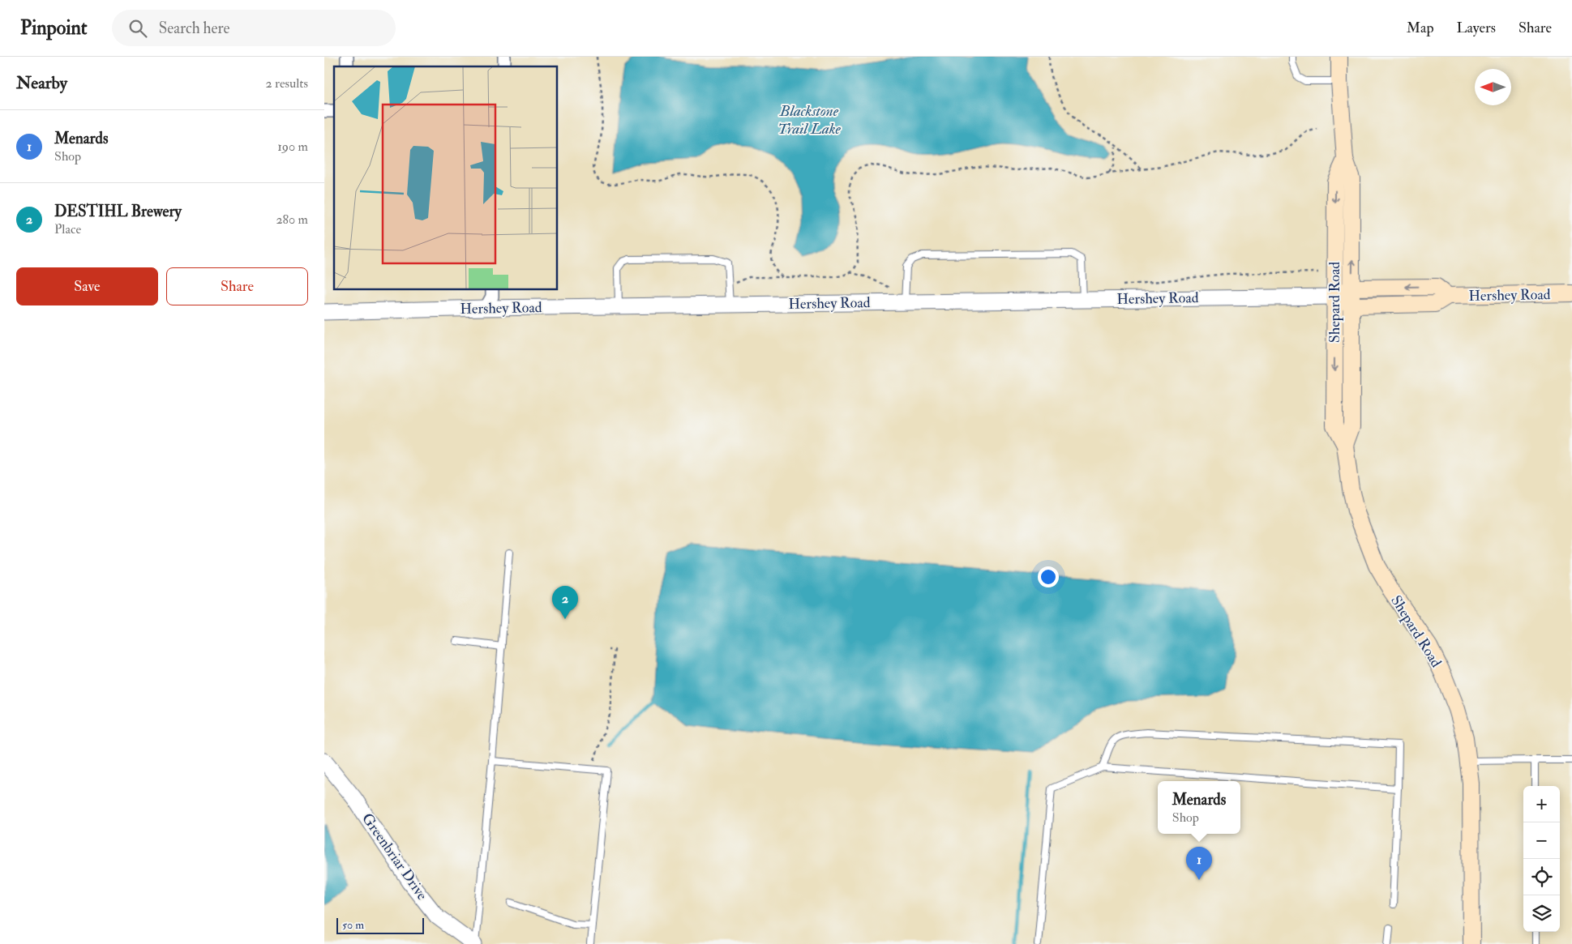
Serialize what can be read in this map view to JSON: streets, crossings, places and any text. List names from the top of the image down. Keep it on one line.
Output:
{"streets":{"main road":["Hershey Road","Shepard Road"],"street":["Greenbriar Drive"]},"crossings":[["Hershey Road","Shepard Road"]],"water":["Blackstone Trail Lake"],"scale_bar":"50 m","north":"left","page":{"header":"Pinpoint","search":"Search here","nav":["Map","Layers","Share"],"heading":["Nearby","2 results"],"list":[{"mark":"1","name":"Menards","note":"Shop","value":"190 m"},{"mark":"2","name":"DESTIHL Brewery","note":"Place","value":"280 m"}],"buttons":["Save","Share"],"pins":["2","1"],"popup":["Menards","Shop"],"map_buttons":["+","−"],"scale":"50 m"}}
